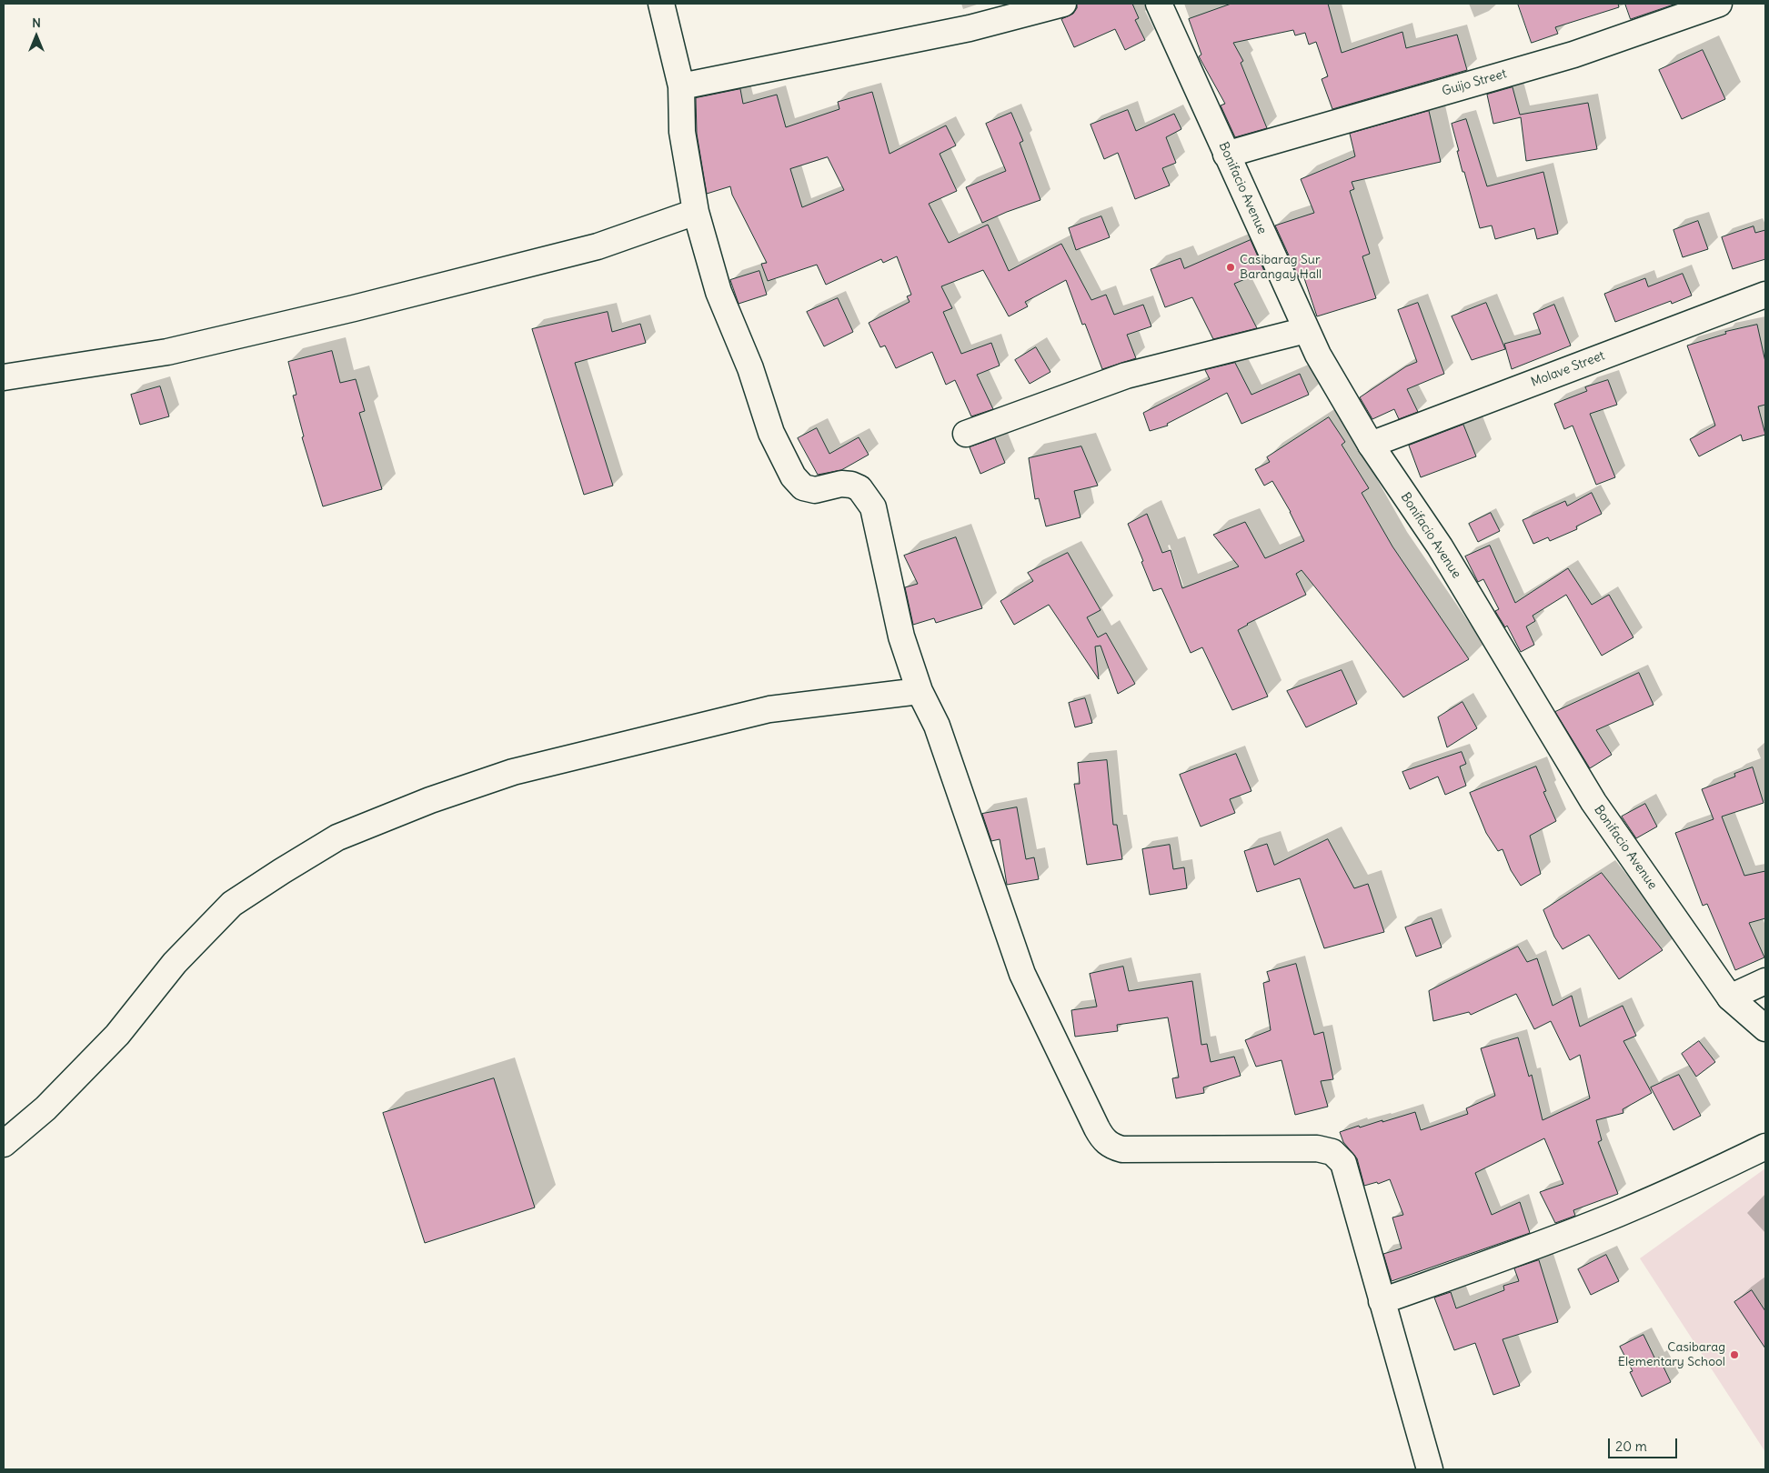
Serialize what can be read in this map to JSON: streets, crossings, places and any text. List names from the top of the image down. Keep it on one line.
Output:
{"streets":{"street":["Guijo Street","Bonifacio Avenue","Molave Street"]},"crossings":[["Guijo Street","Bonifacio Avenue"],["Bonifacio Avenue","Molave Street"]],"places":["Casibarag Sur Barangay Hall","Casibarag Elementary School"],"scale_bar":"20 m","north":"top"}
